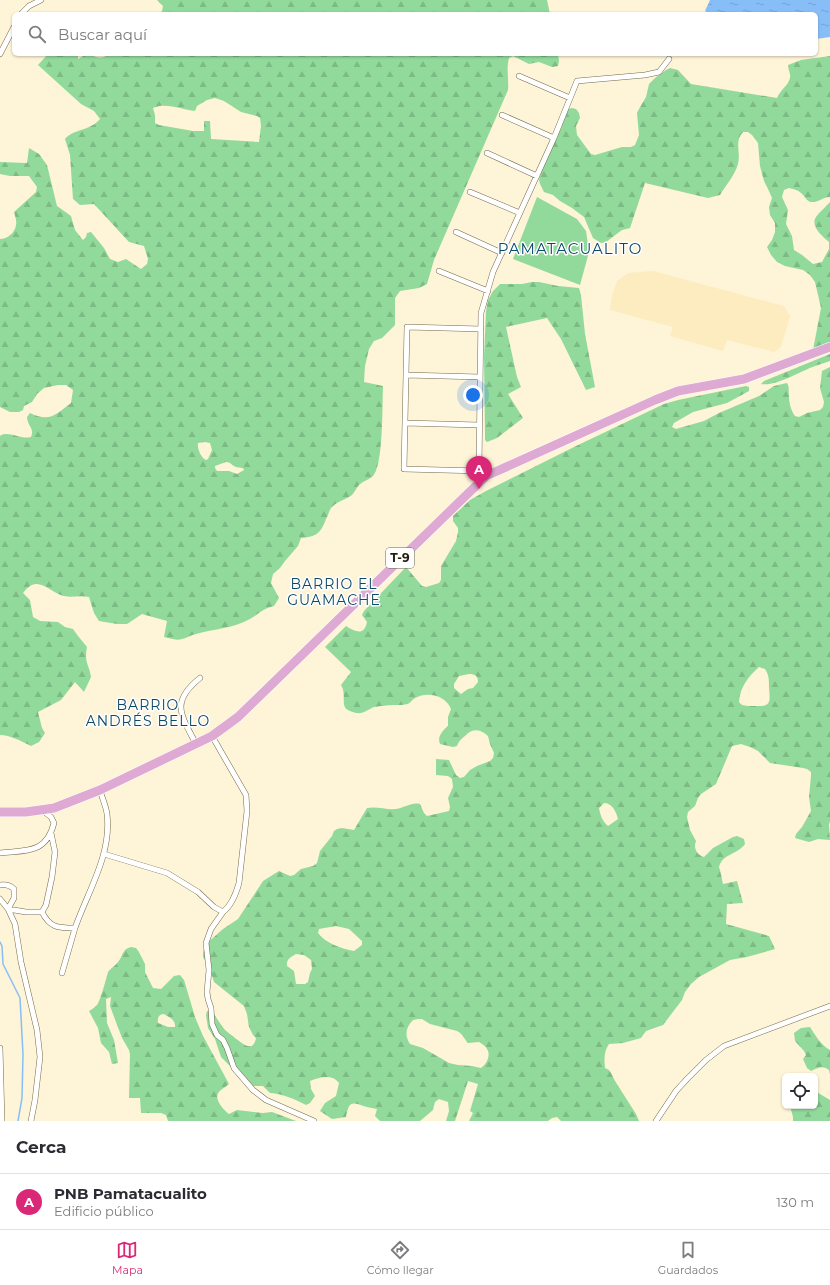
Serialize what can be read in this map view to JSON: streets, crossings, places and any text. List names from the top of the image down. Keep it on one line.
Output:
{"streets":{"highway":["T-9"]},"districts":["PAMATACUALITO","BARRIO EL GUAMACHE","BARRIO ANDRÉS BELLO"],"page":{"search":"Buscar aquí","pins":"A","heading":"Cerca","list":[{"mark":"A","name":"PNB Pamatacualito","note":"Edificio público","value":"130 m"}],"nav":["Mapa","Cómo llegar","Guardados"]}}
